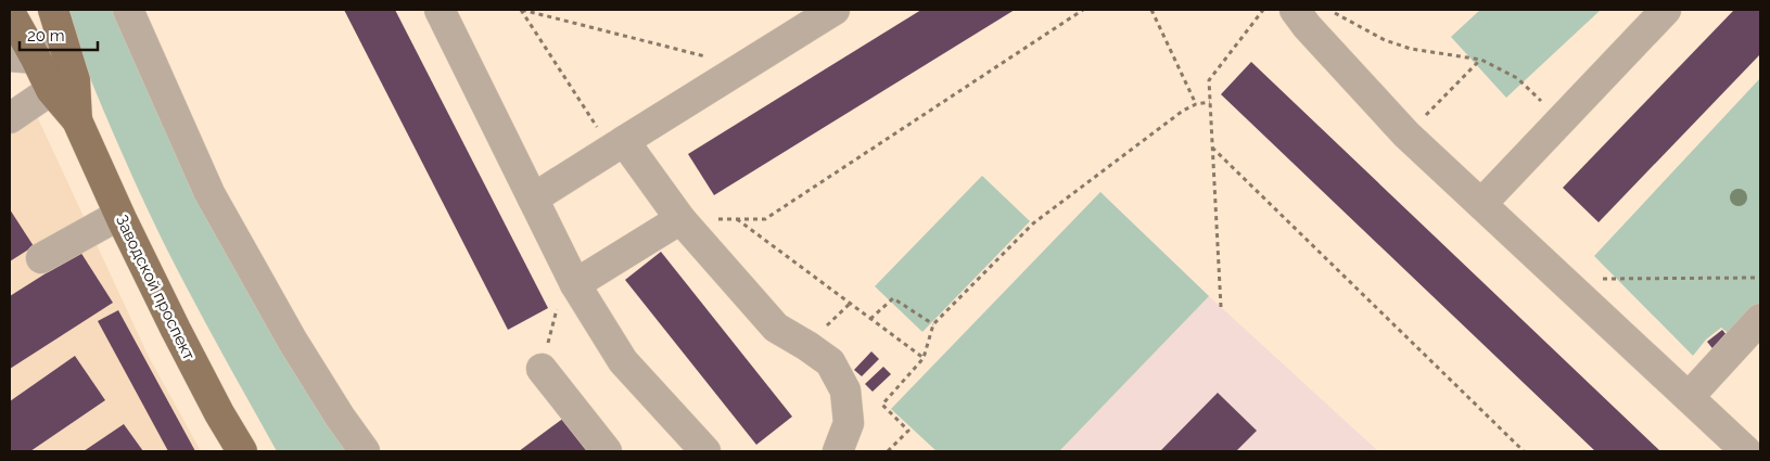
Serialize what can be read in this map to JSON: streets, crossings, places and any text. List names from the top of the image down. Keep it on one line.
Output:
{"streets":{"main road":["Заводской проспект"]},"scale_bar":"20 m"}
